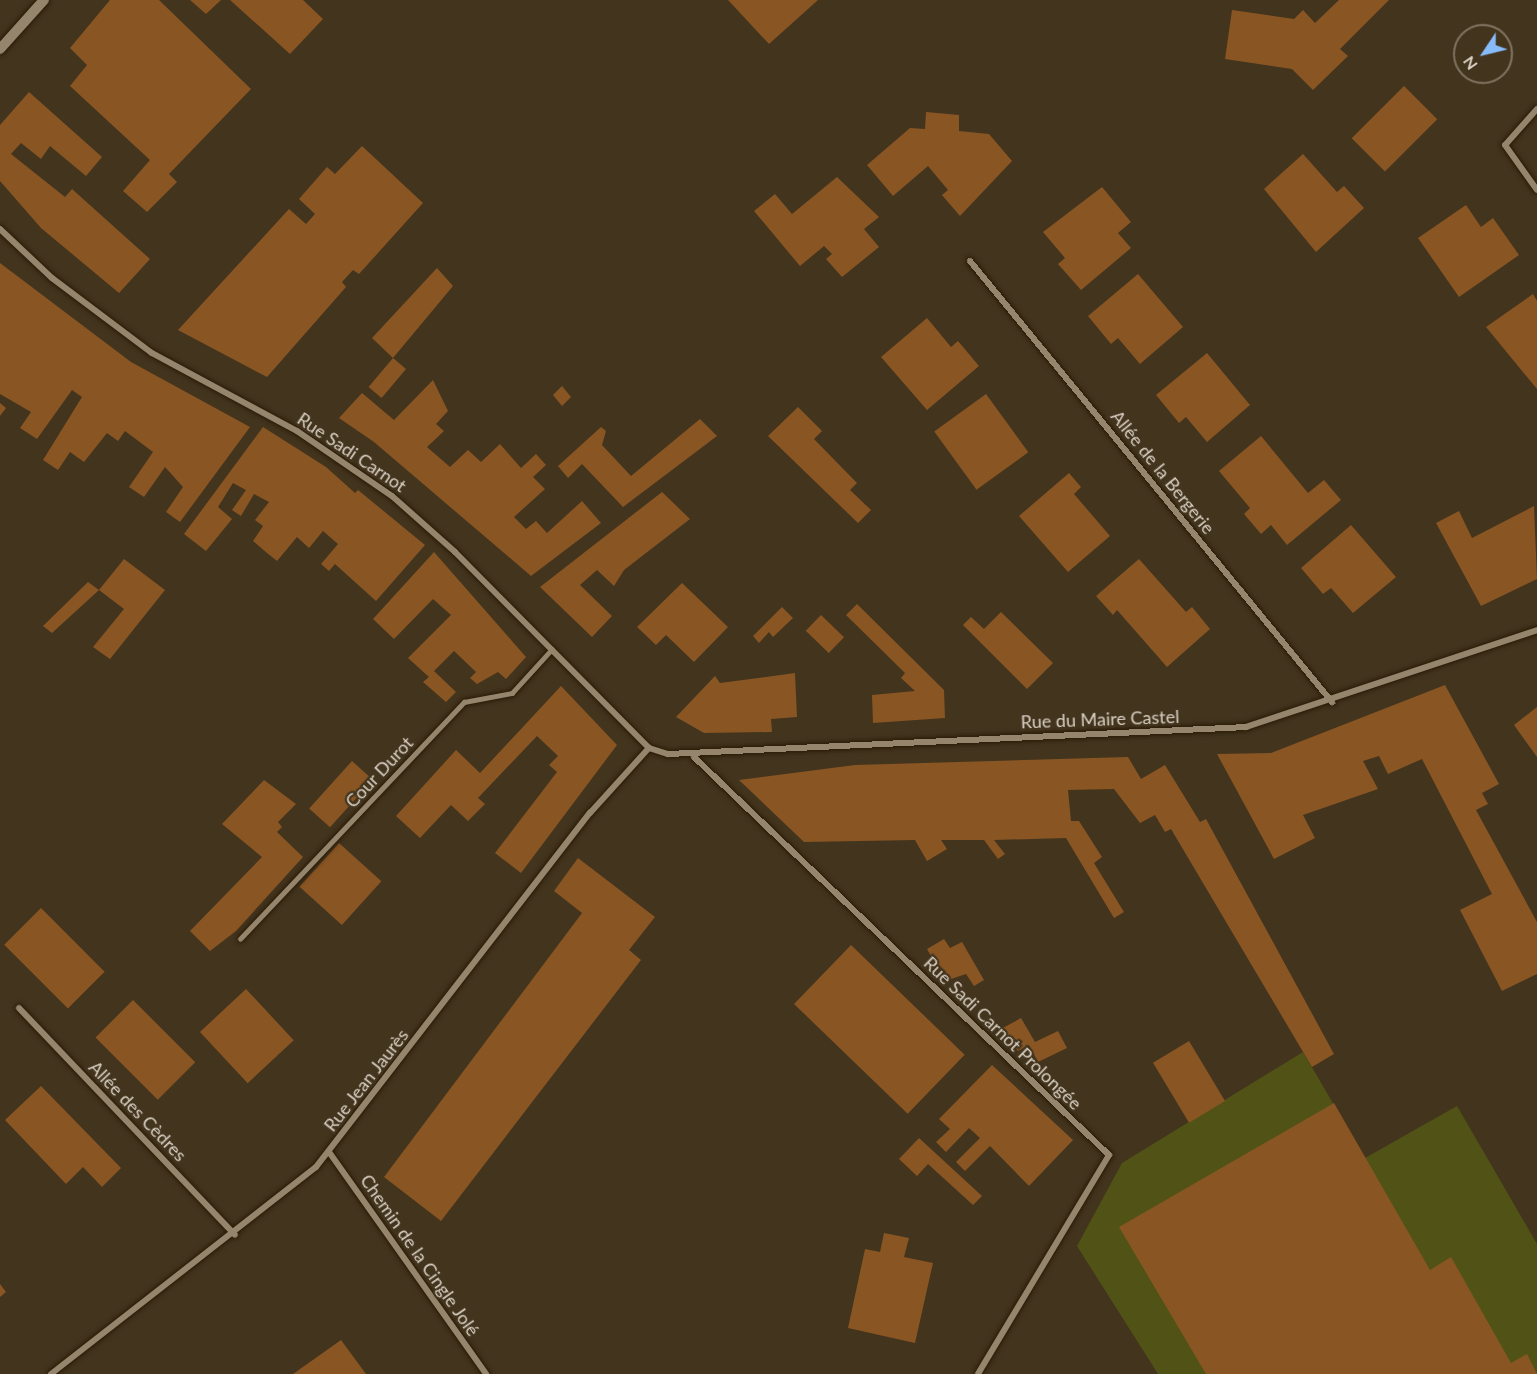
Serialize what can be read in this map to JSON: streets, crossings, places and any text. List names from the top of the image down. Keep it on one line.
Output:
{"streets":{"street":["Rue Sadi Carnot","Allée de la Bergerie","Rue du Maire Castel","Rue Sadi Carnot Prolongée","Rue Jean Jaurès","Allée des Cèdres","Chemin de la Cingle Jolé"],"lane":["Cour Durot"]},"crossings":[["Rue Sadi Carnot","Rue du Maire Castel"],["Rue Sadi Carnot","Cour Durot"],["Rue Sadi Carnot","Rue Jean Jaurès"],["Allée de la Bergerie","Rue du Maire Castel"],["Rue du Maire Castel","Rue Sadi Carnot Prolongée"],["Rue du Maire Castel","Rue Jean Jaurès"],["Rue Jean Jaurès","Allée des Cèdres"],["Rue Jean Jaurès","Chemin de la Cingle Jolé"]],"north":"bottom left"}
